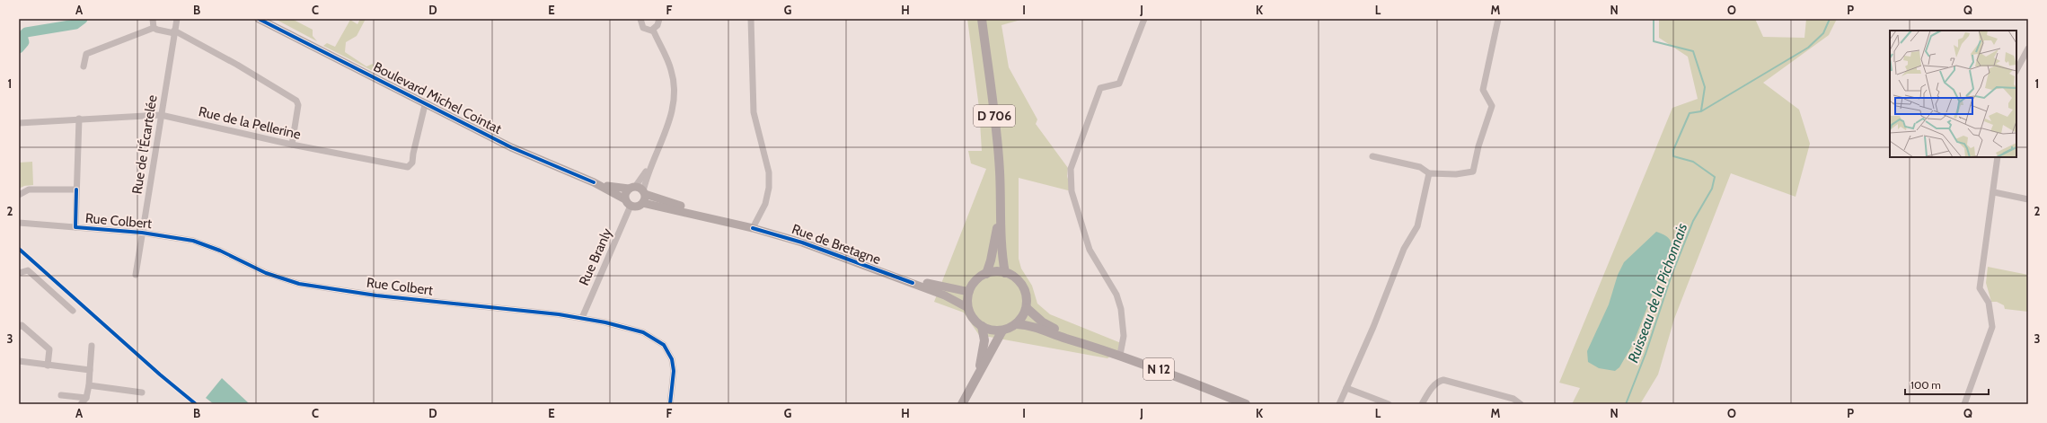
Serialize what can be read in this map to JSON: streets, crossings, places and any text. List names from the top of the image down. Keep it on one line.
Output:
{"streets":{"main road":["Boulevard Michel Cointat","D 706","Rue de Bretagne","N 12"],"street":["Rue de la Pellerine","Rue de l'Écartelée","Rue Colbert","Rue Branly"]},"crossings":[["Boulevard Michel Cointat","Rue de la Pellerine"],["Boulevard Michel Cointat","Rue Branly"],["D 706","Rue de Bretagne"],["D 706","N 12"],["Rue de la Pellerine","Rue de l'Écartelée"],["Rue de l'Écartelée","Rue Colbert"],["Rue Colbert","Rue Branly"],["Rue de Bretagne","N 12"]],"water":["Ruisseau de la Pichonnais"],"scale_bar":"100 m","grid":{"columns":["A","B","C","D","E","F","G","H","I","J","K","L","M","N","O","P","Q"],"rows":["1","2","3"]}}
